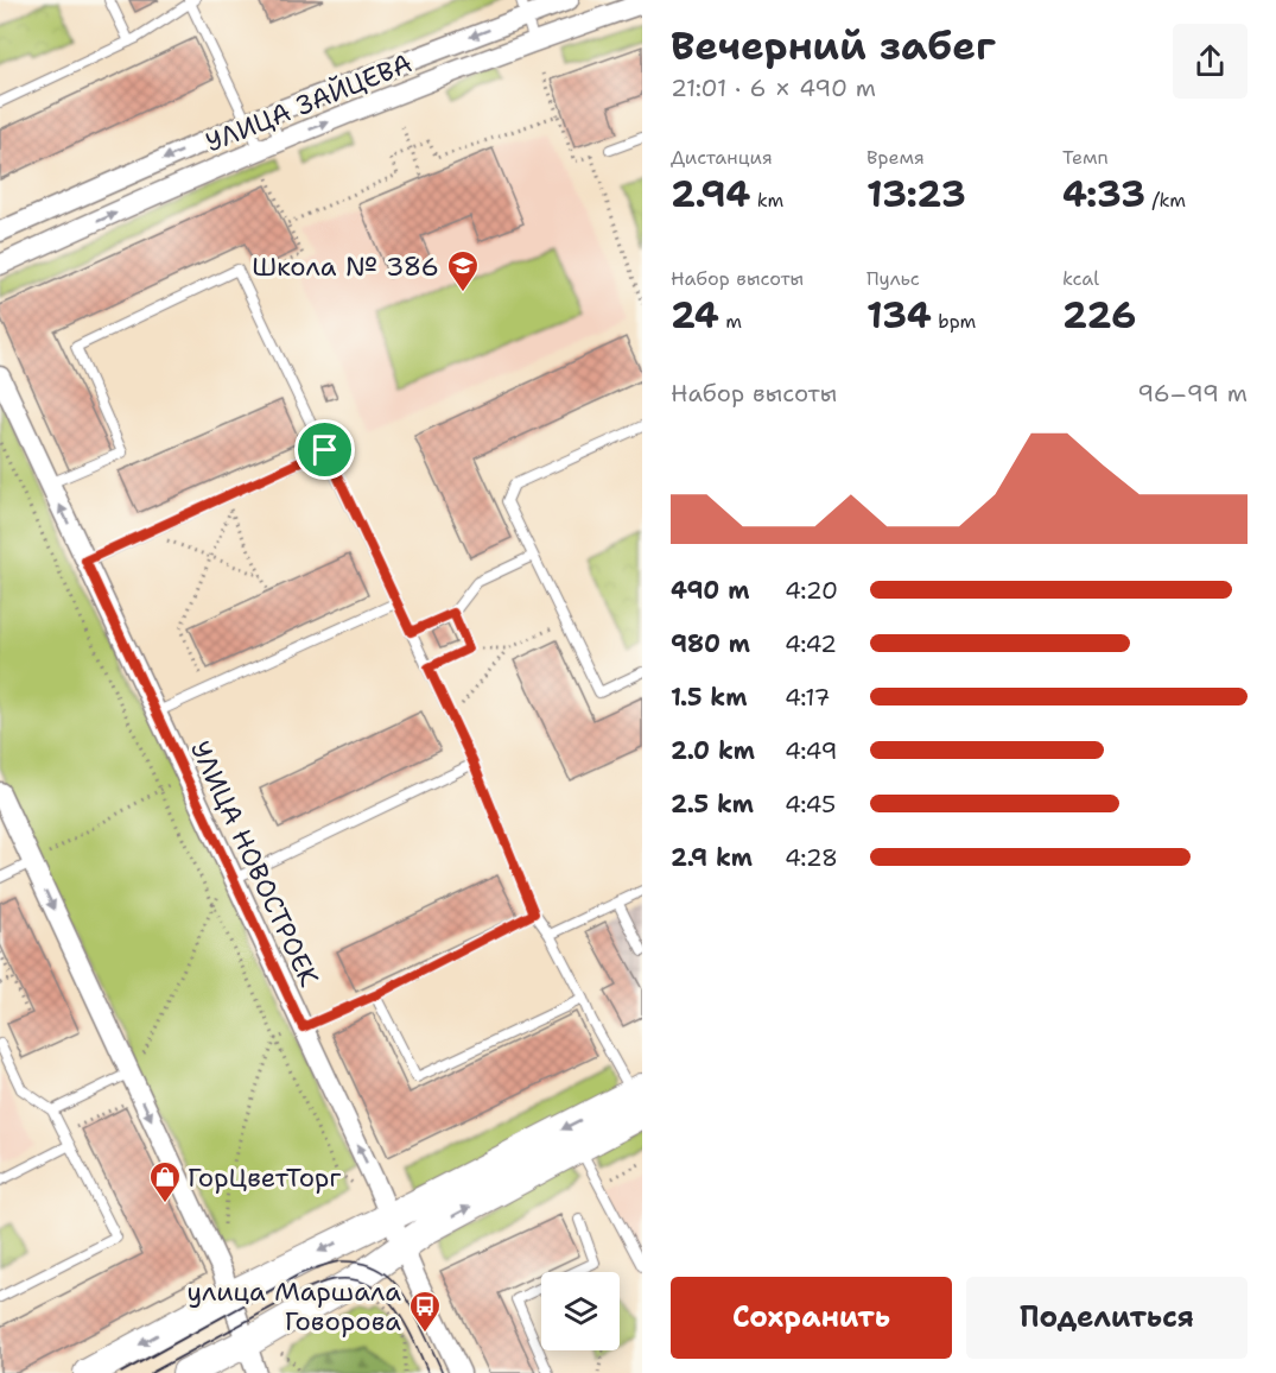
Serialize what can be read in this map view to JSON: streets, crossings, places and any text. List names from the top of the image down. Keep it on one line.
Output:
{"streets":{"street":["УЛИЦА ЗАЙЦЕВА","УЛИЦА НОВОСТРОЕК"]},"places":{"school or university":["Школа № 386"],"shop":["ГорЦветТорг"],"bus stop":["улица Маршала Говорова"]},"page":{"heading":["Вечерний забег","21:01 · 6 × 490 m"],"stats":[["Дистанция","2.94 km"],["Время","13:23"],["Темп","4:33 /km"],["Набор высоты","24 m"],["Пульс","134 bpm"],["kcal","226"]],"chart":["Набор высоты","96–99 m"],"list":[{"name":"490 m","note":"4:20"},{"name":"980 m","note":"4:42"},{"name":"1.5 km","note":"4:17"},{"name":"2.0 km","note":"4:49"},{"name":"2.5 km","note":"4:45"},{"name":"2.9 km","note":"4:28"}],"buttons":["Сохранить","Поделиться"]}}
